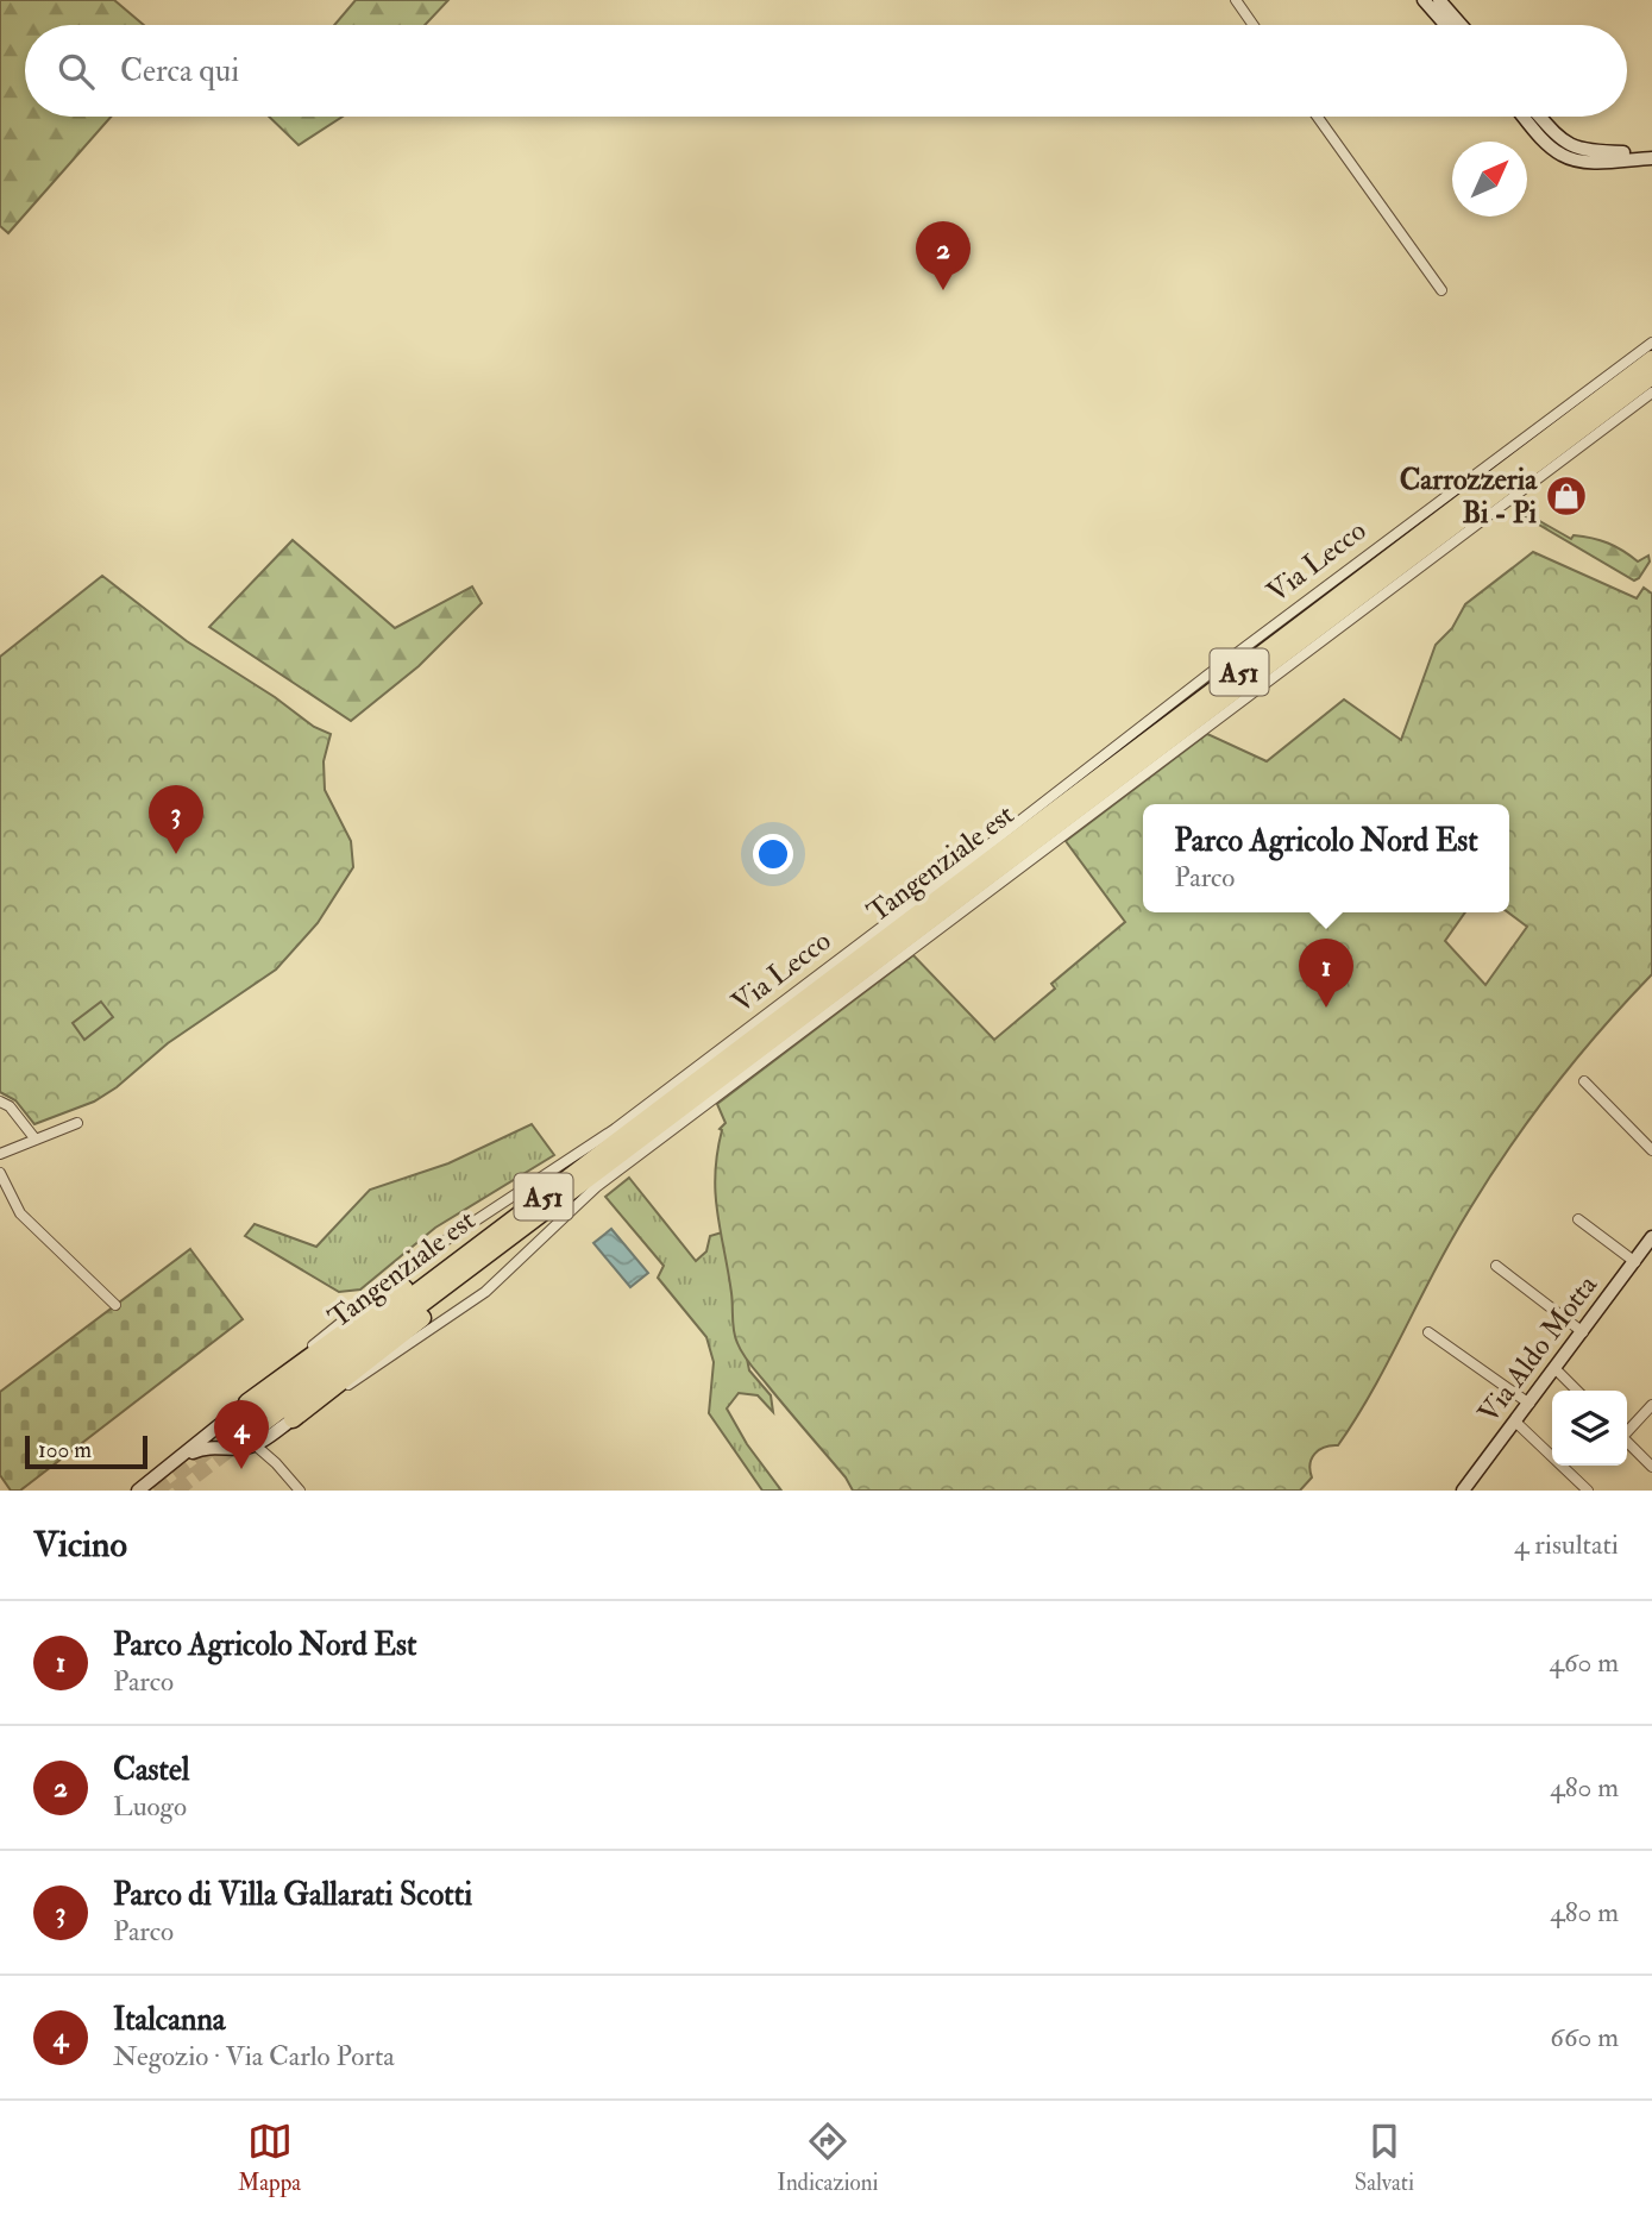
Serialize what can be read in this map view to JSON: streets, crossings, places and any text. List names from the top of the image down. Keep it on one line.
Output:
{"streets":{"highway":["A51","Tangenziale est"],"street":["Via Lecco","Via Aldo Motta"]},"crossings":[["Via Lecco","Tangenziale est"]],"places":{"shop":["Carrozzeria Bi - Pi"]},"scale_bar":"100 m","north":"top right","page":{"search":"Cerca qui","pins":["2","3","1","4"],"popup":["Parco Agricolo Nord Est","Parco"],"scale":"100 m","heading":["Vicino","4 risultati"],"list":[{"mark":"1","name":"Parco Agricolo Nord Est","note":"Parco","value":"460 m"},{"mark":"2","name":"Castel","note":"Luogo","value":"480 m"},{"mark":"3","name":"Parco di Villa Gallarati Scotti","note":"Parco","value":"480 m"},{"mark":"4","name":"Italcanna","note":"Negozio · Via Carlo Porta","value":"660 m"}],"nav":["Mappa","Indicazioni","Salvati"]}}
